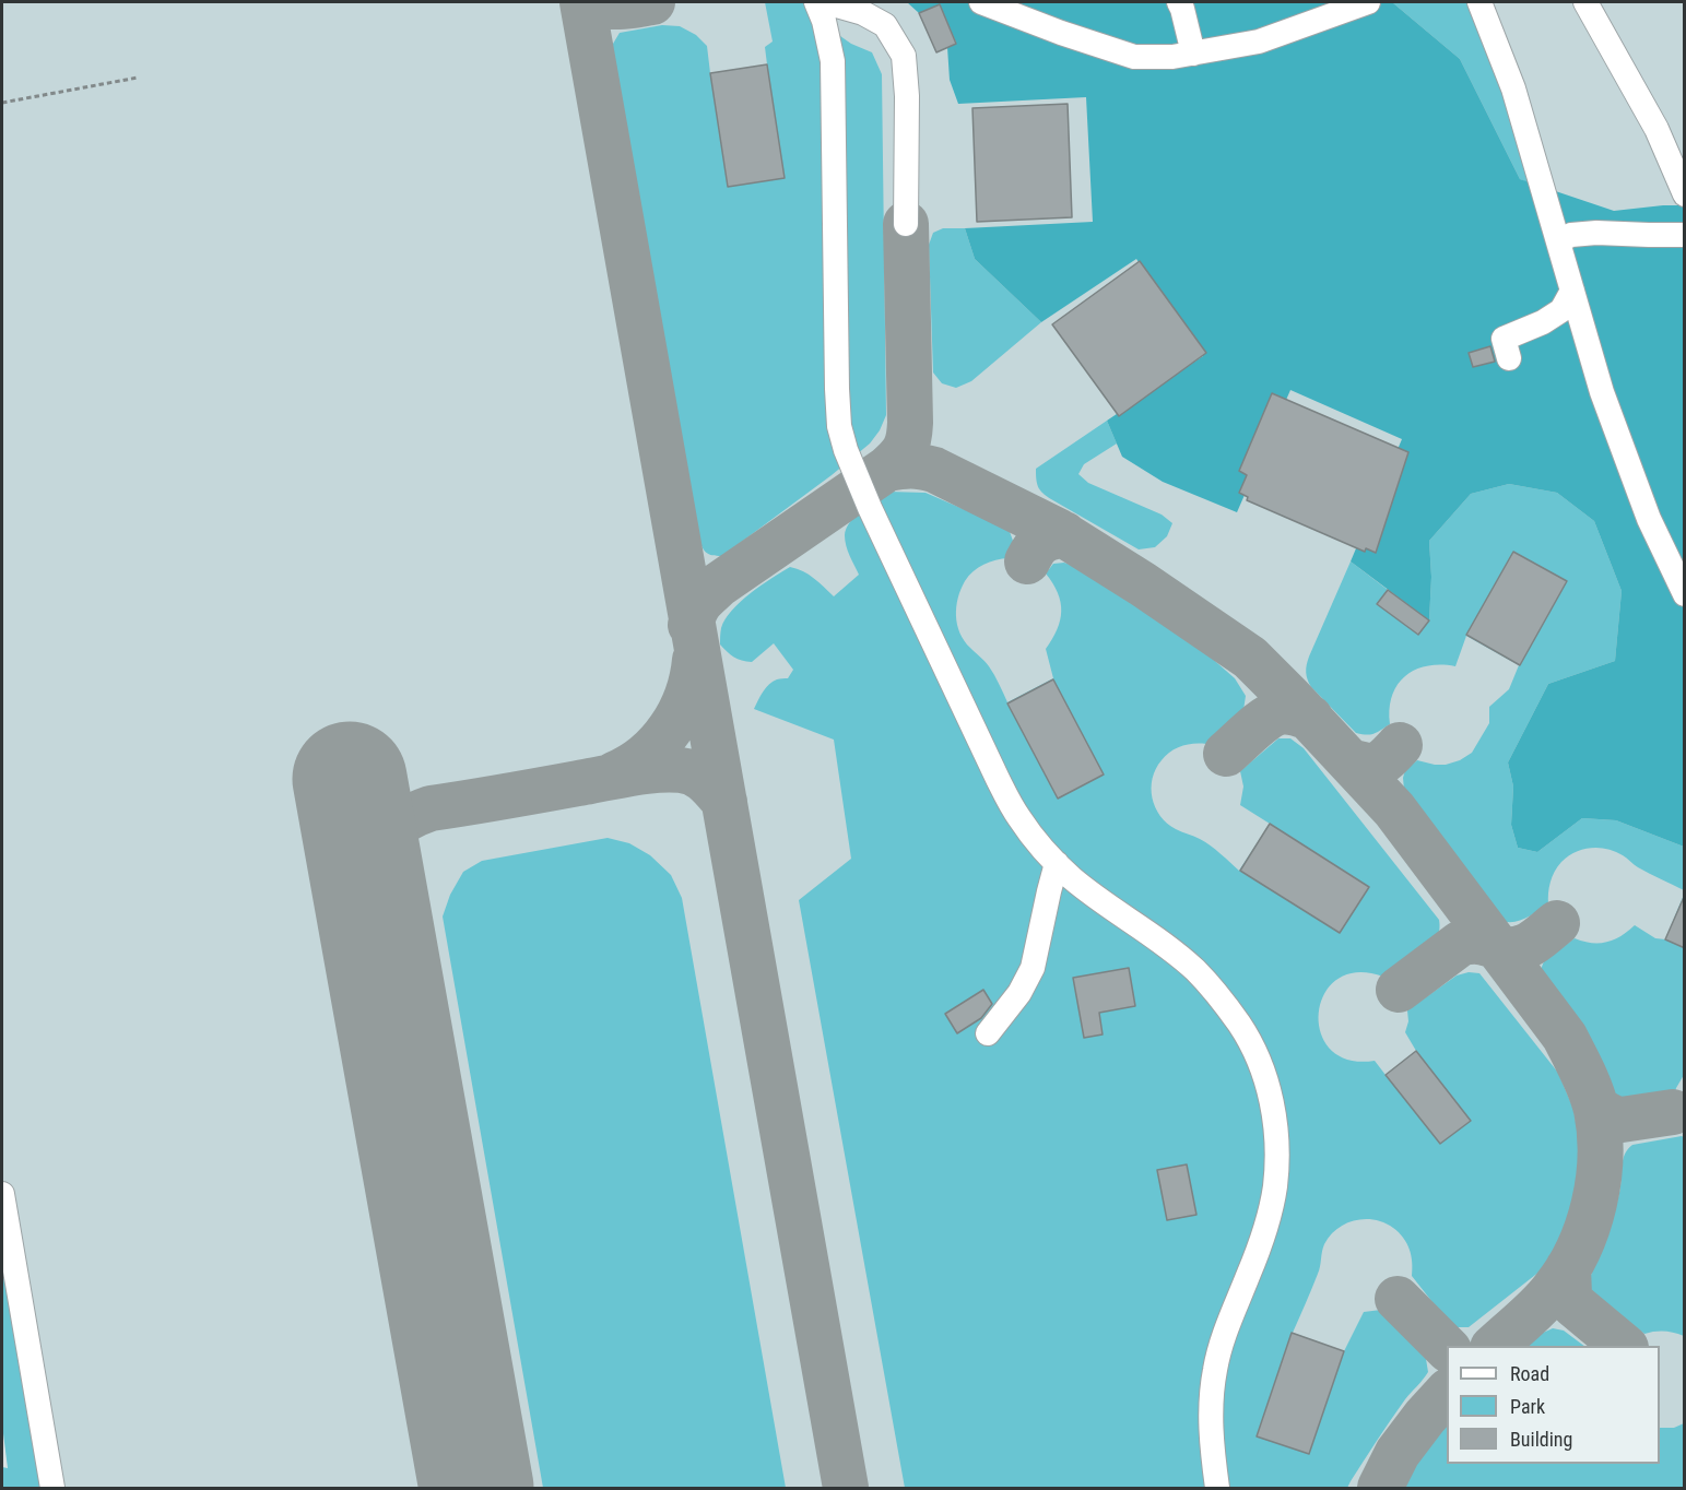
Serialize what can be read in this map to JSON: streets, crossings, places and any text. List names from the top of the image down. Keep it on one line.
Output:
{"legend":["Road","Park","Building"]}
